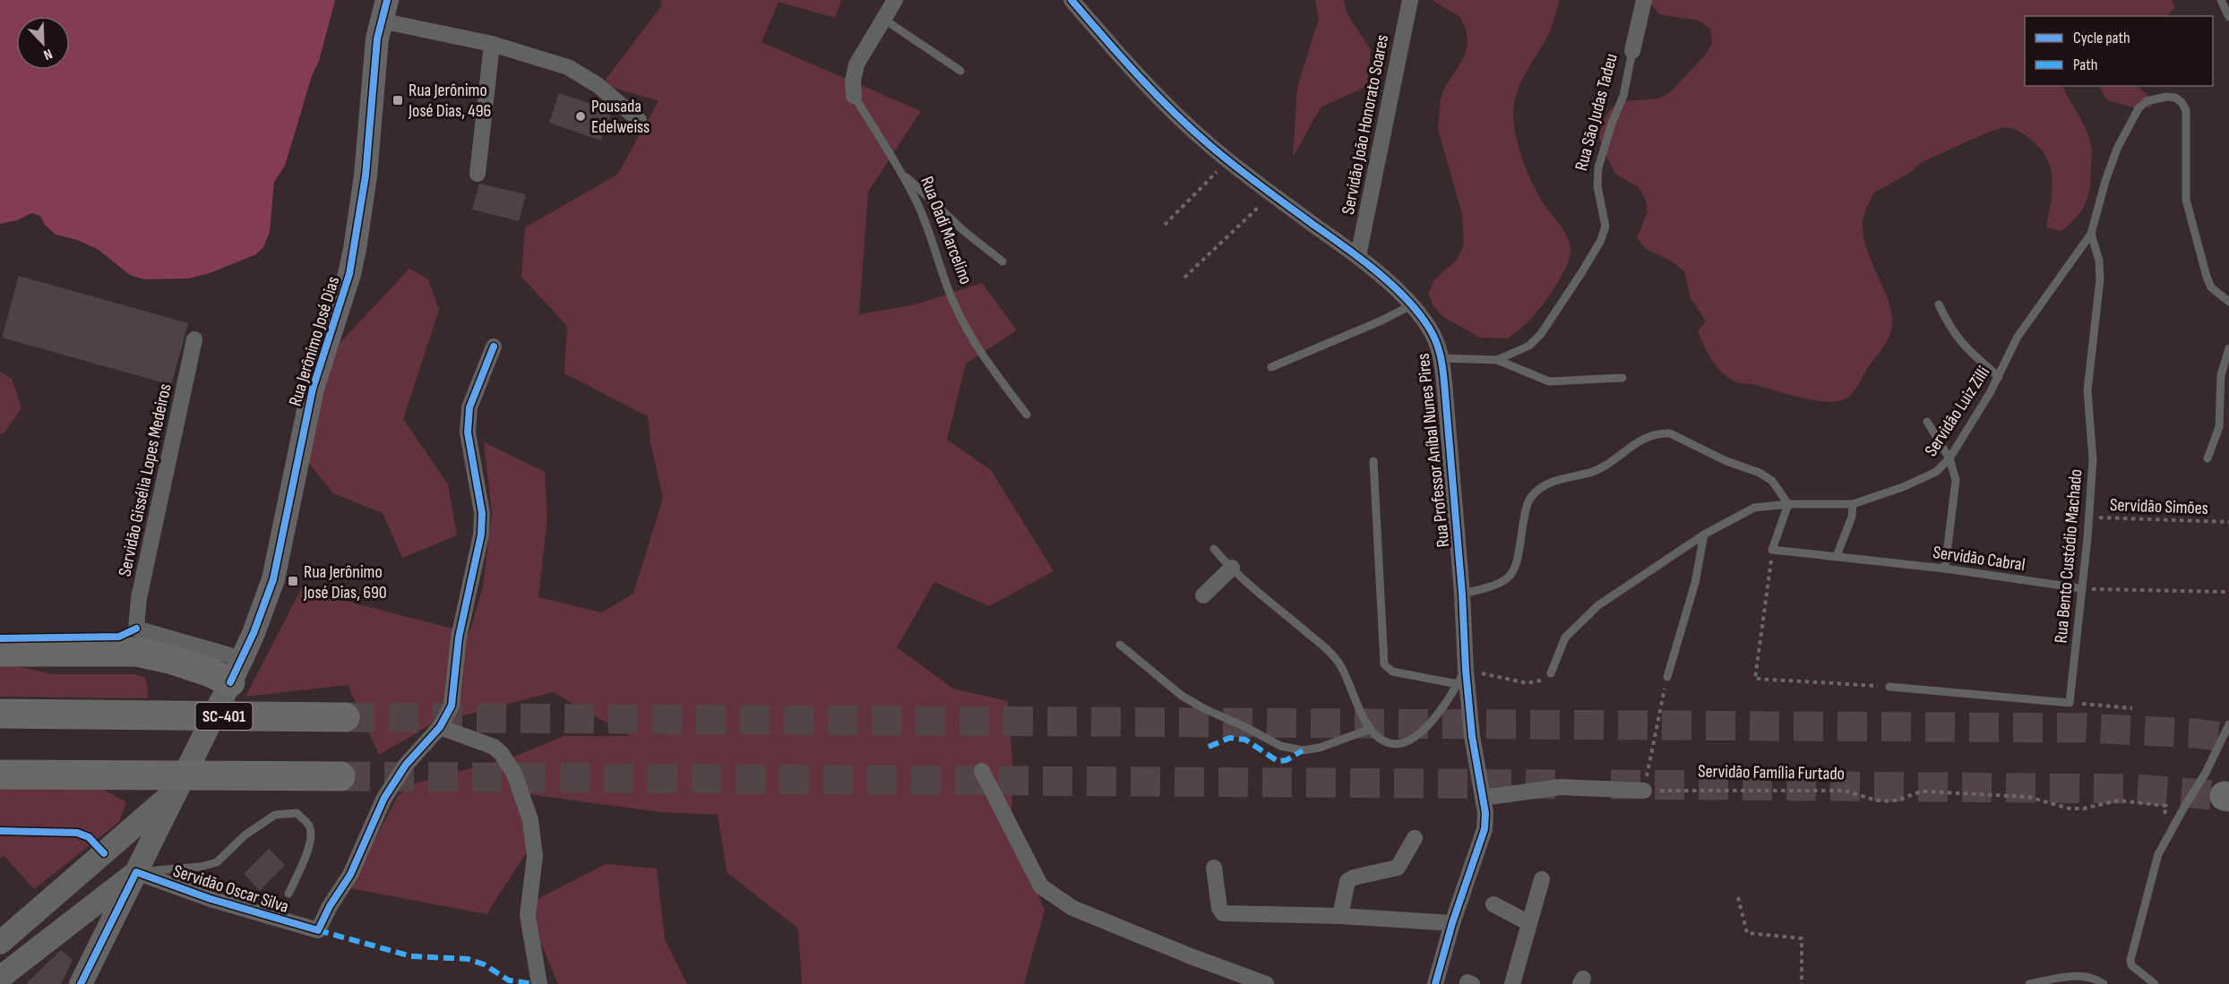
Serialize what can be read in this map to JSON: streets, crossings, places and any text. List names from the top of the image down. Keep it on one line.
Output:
{"streets":{"highway":["SC-401"],"main road":["Rua Jerônimo José Dias"],"street":["Rua São Judas Tadeu","Servidão João Honorato Soares","Rua Oadi Marcelino","Rua Professor Aníbal Nunes Pires","Servidão Gissélia Lopes Medeiros","Servidão Oscar Silva"],"lane":["Servidão Luiz Zilli","Rua Bento Custódio Machado","Servidão Cabral"],"path":["Servidão Simões","Servidão Família Furtado"]},"crossings":[["Rua São Judas Tadeu","Rua Professor Aníbal Nunes Pires"],["Servidão João Honorato Soares","Rua Professor Aníbal Nunes Pires"],["Rua Jerônimo José Dias","Servidão Oscar Silva"],["Servidão Luiz Zilli","Rua Bento Custódio Machado"],["Servidão Simões","Rua Bento Custódio Machado"],["Rua Bento Custódio Machado","Servidão Cabral"]],"places":{"transit":["Rua Jerônimo José Dias, 496","Rua Jerônimo José Dias, 690"],"other":["Pousada Edelweiss"]},"legend":["Cycle path","Path"],"north":"bottom right"}
